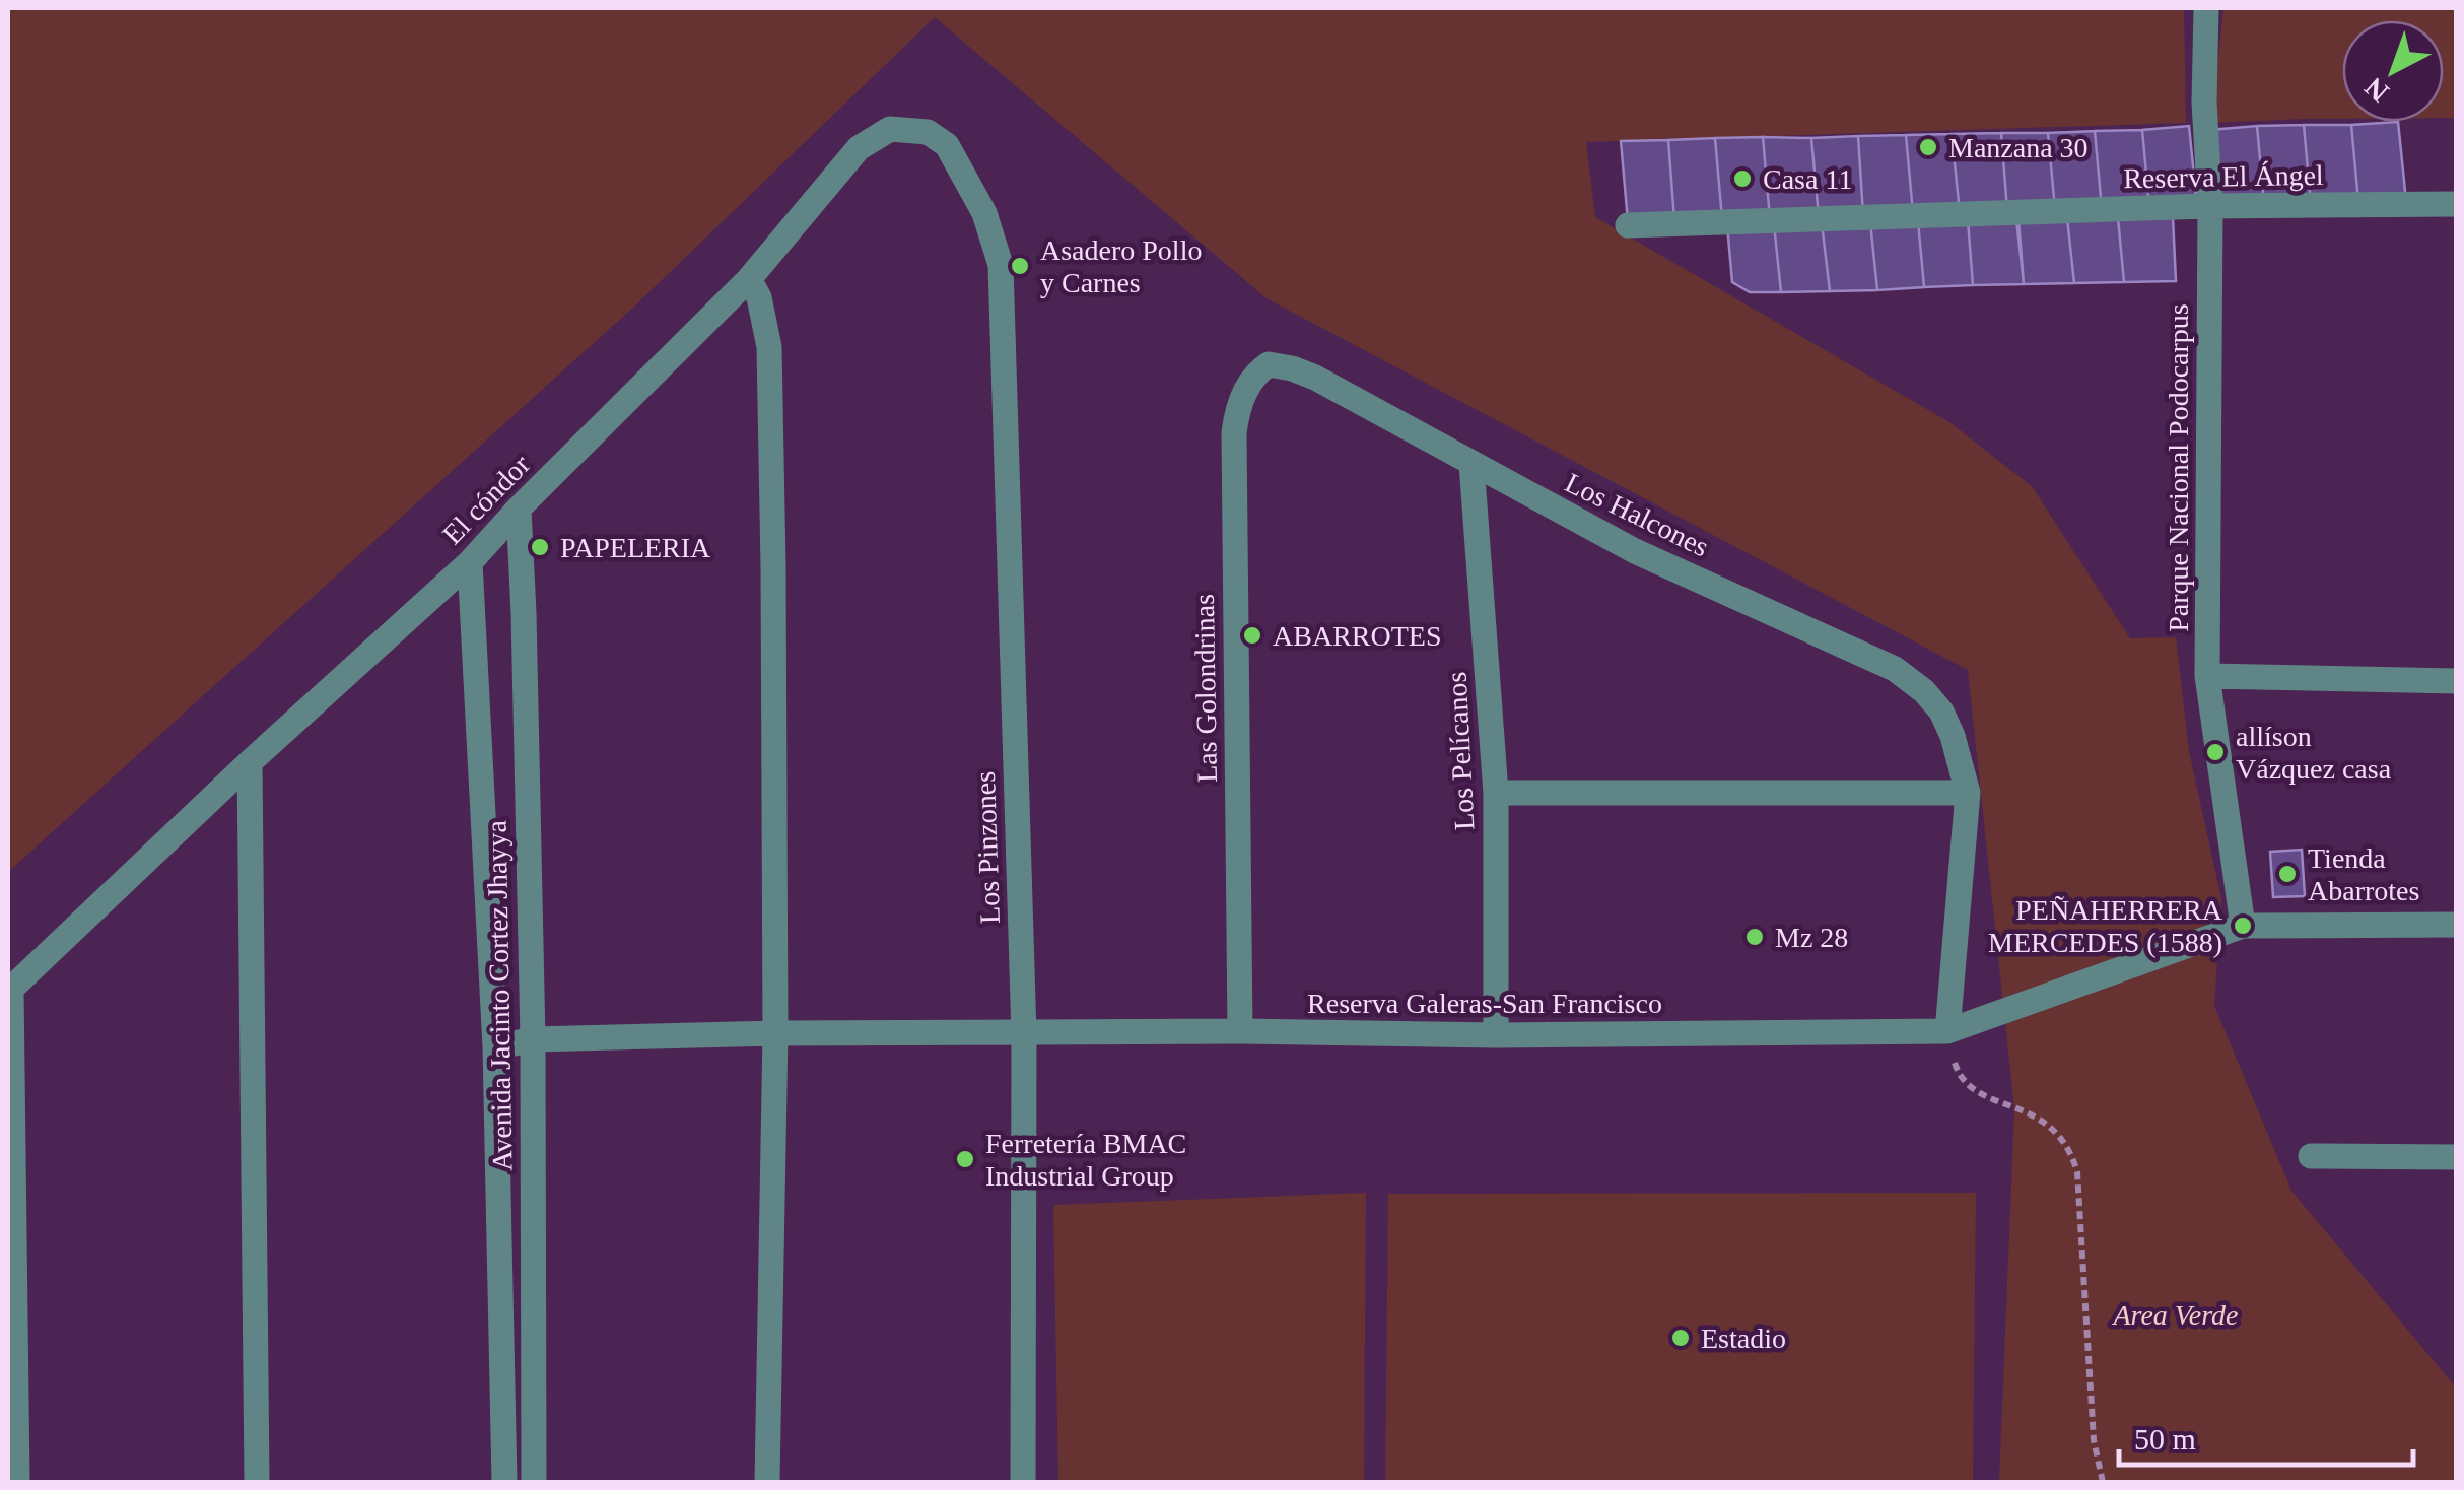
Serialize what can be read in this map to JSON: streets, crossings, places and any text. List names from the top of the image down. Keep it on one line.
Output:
{"streets":{"street":["Reserva El Ángel","Parque Nacional Podocarpus","El cóndor","Los Halcones","Las Golondrinas","Los Pelícanos","Los Pinzones","Avenida Jacinto Cortez Jhayya","Reserva Galeras-San Francisco"]},"crossings":[["Reserva El Ángel","Parque Nacional Podocarpus"],["Parque Nacional Podocarpus","Reserva Galeras-San Francisco"],["El cóndor","Los Pinzones"],["El cóndor","Avenida Jacinto Cortez Jhayya"],["Los Halcones","Las Golondrinas"],["Los Halcones","Los Pelícanos"],["Las Golondrinas","Reserva Galeras-San Francisco"],["Los Pelícanos","Reserva Galeras-San Francisco"],["Los Pinzones","Reserva Galeras-San Francisco"],["Avenida Jacinto Cortez Jhayya","Reserva Galeras-San Francisco"]],"parks":["Area Verde"],"places":["Manzana 30","Casa 11","Asadero Pollo y Carnes","PAPELERIA","ABARROTES","allíson Vázquez casa","Tienda Abarrotes","PEÑAHERRERA MERCEDES (1588)","Mz 28","Ferretería BMAC Industrial Group","Estadio"],"scale_bar":"50 m","north":"bottom left"}
